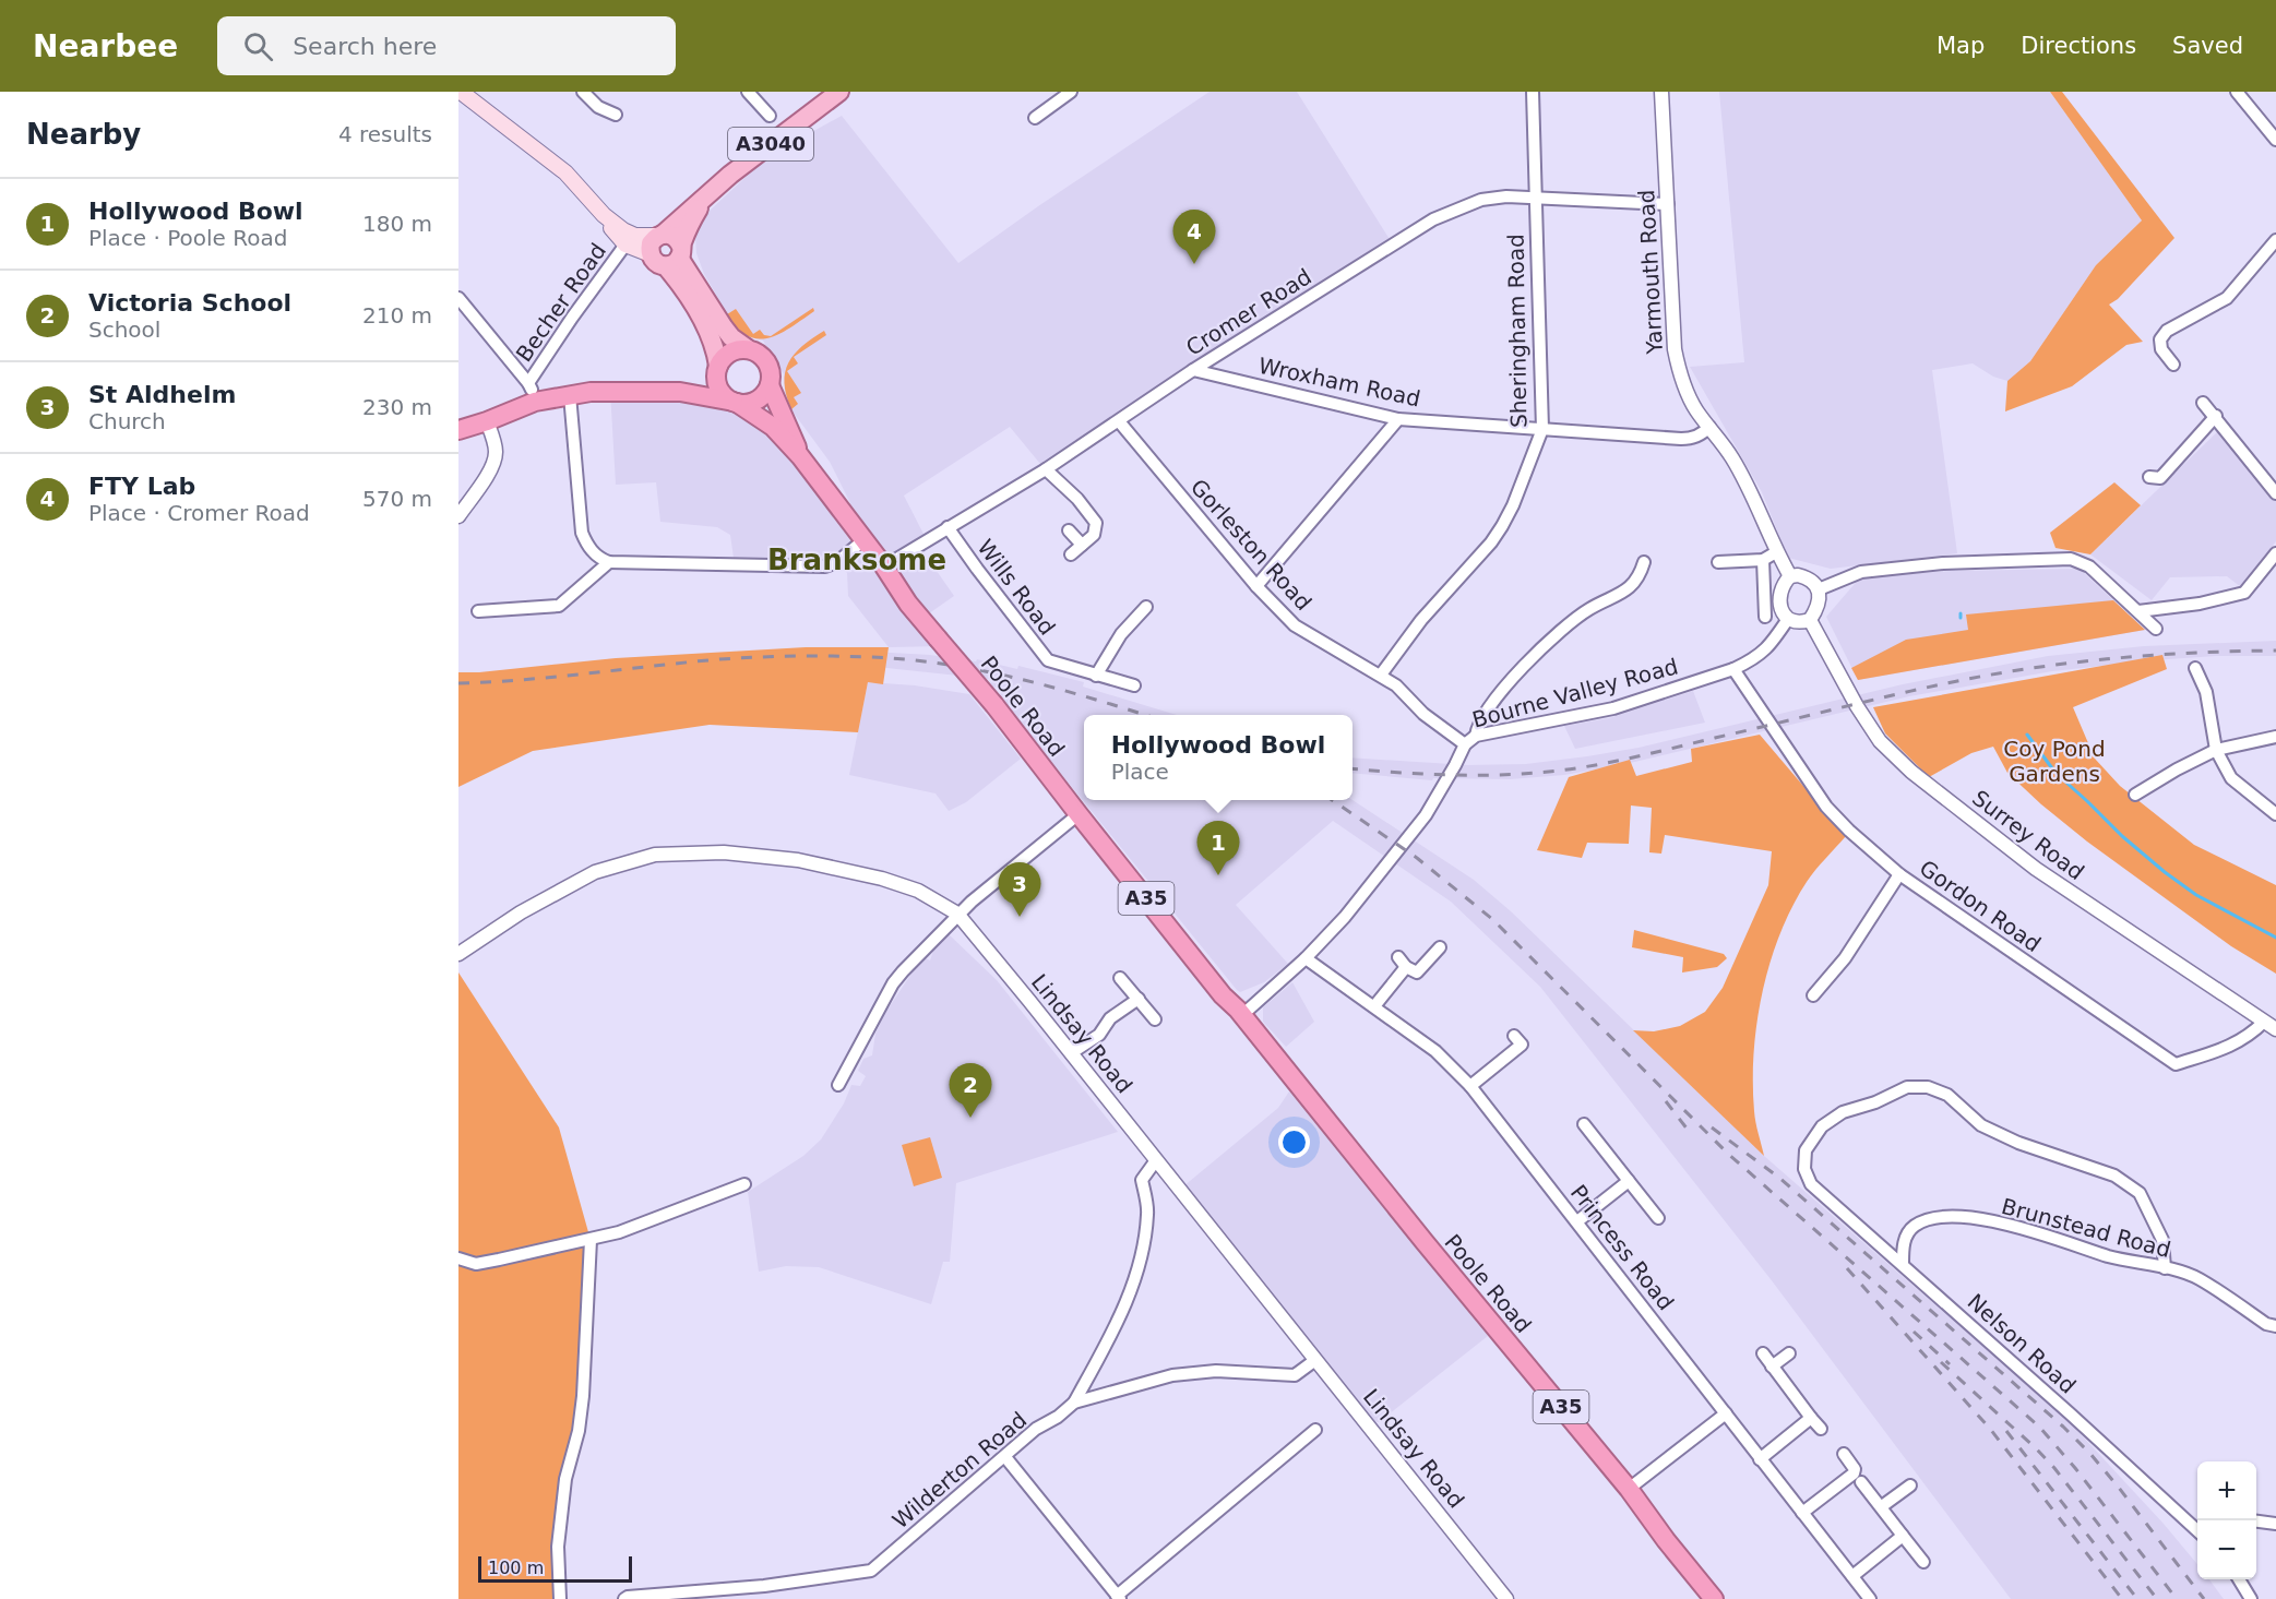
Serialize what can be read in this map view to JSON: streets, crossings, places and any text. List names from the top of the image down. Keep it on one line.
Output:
{"streets":{"highway":["Poole Road","A35"],"main road":["A3040"],"street":["Yarmouth Road","Becher Road","Cromer Road","Sheringham Road","Wroxham Road","Gorleston Road","Wills Road","Bourne Valley Road","Surrey Road","Gordon Road","Lindsay Road","Brunstead Road","Princess Road","Nelson Road","Wilderton Road"]},"crossings":[["Yarmouth Road","Cromer Road"],["Yarmouth Road","Wroxham Road"],["Yarmouth Road","Bourne Valley Road"],["Yarmouth Road","Surrey Road"],["Cromer Road","Sheringham Road"],["Cromer Road","Wroxham Road"],["Cromer Road","Gorleston Road"],["Cromer Road","Wills Road"],["Cromer Road","Poole Road"],["Sheringham Road","Wroxham Road"],["Sheringham Road","Gorleston Road"],["Gorleston Road","Bourne Valley Road"],["Bourne Valley Road","Poole Road"],["Bourne Valley Road","Surrey Road"],["Bourne Valley Road","Gordon Road"],["Bourne Valley Road","Princess Road"],["Poole Road","A35"],["Surrey Road","Gordon Road"],["Lindsay Road","Wilderton Road"],["Brunstead Road","Nelson Road"]],"districts":["Branksome"],"parks":["Coy Pond Gardens"],"scale_bar":"100 m","page":{"header":"Nearbee","search":"Search here","nav":["Map","Directions","Saved"],"heading":["Nearby","4 results"],"list":[{"mark":"1","name":"Hollywood Bowl","note":"Place · Poole Road","value":"180 m"},{"mark":"2","name":"Victoria School","note":"School","value":"210 m"},{"mark":"3","name":"St Aldhelm","note":"Church","value":"230 m"},{"mark":"4","name":"FTY Lab","note":"Place · Cromer Road","value":"570 m"}],"pins":["4","1","3","2"],"popup":["Hollywood Bowl","Place"],"map_buttons":["+","−"],"scale":"100 m"}}
